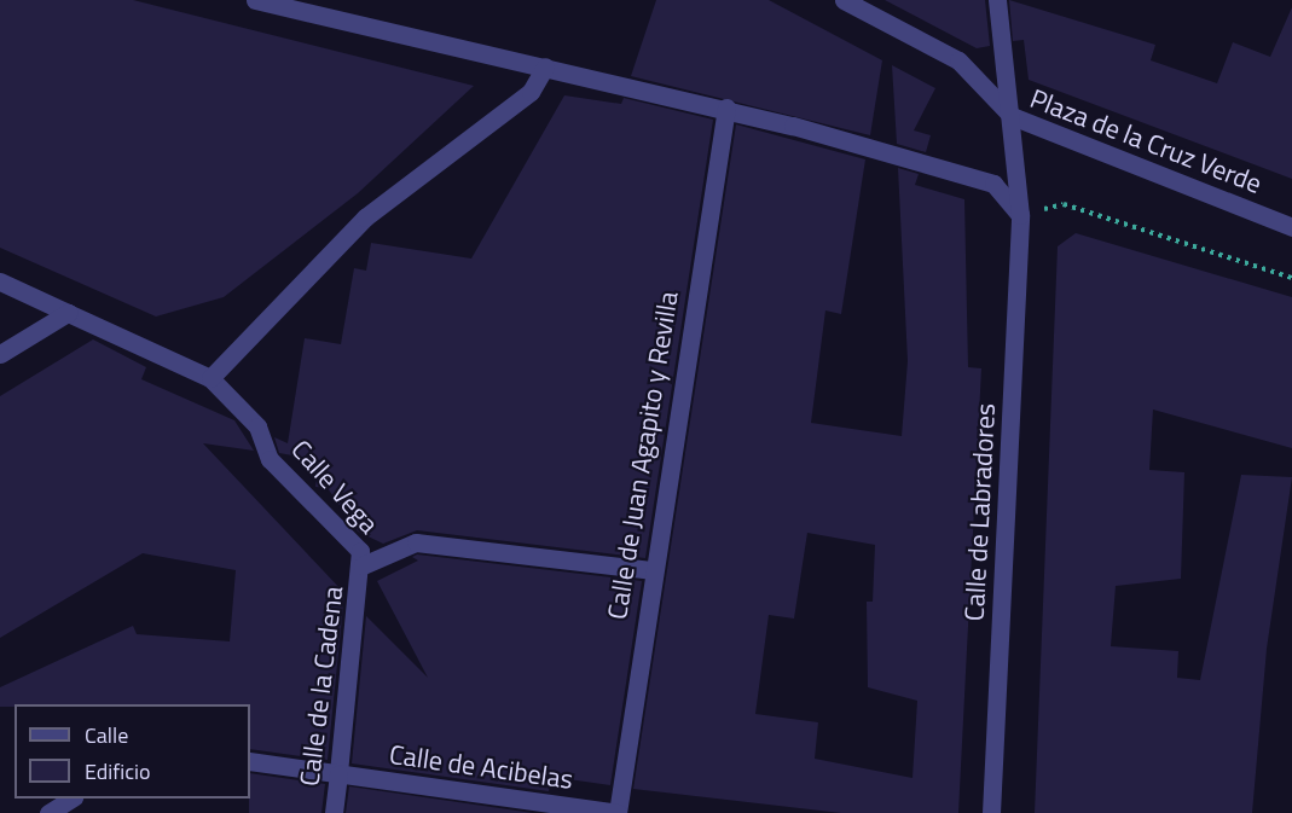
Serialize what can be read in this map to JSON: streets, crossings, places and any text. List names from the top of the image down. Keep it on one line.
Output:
{"streets":{"street":["Plaza de la Cruz Verde","Calle de Juan Agapito y Revilla","Calle Vega","Calle de Labradores","Calle de la Cadena","Calle de Acibelas"]},"crossings":[["Plaza de la Cruz Verde","Calle de Labradores"],["Calle de Juan Agapito y Revilla","Calle de Acibelas"],["Calle Vega","Calle de la Cadena"],["Calle de la Cadena","Calle de Acibelas"]],"legend":["Calle","Edificio"]}
